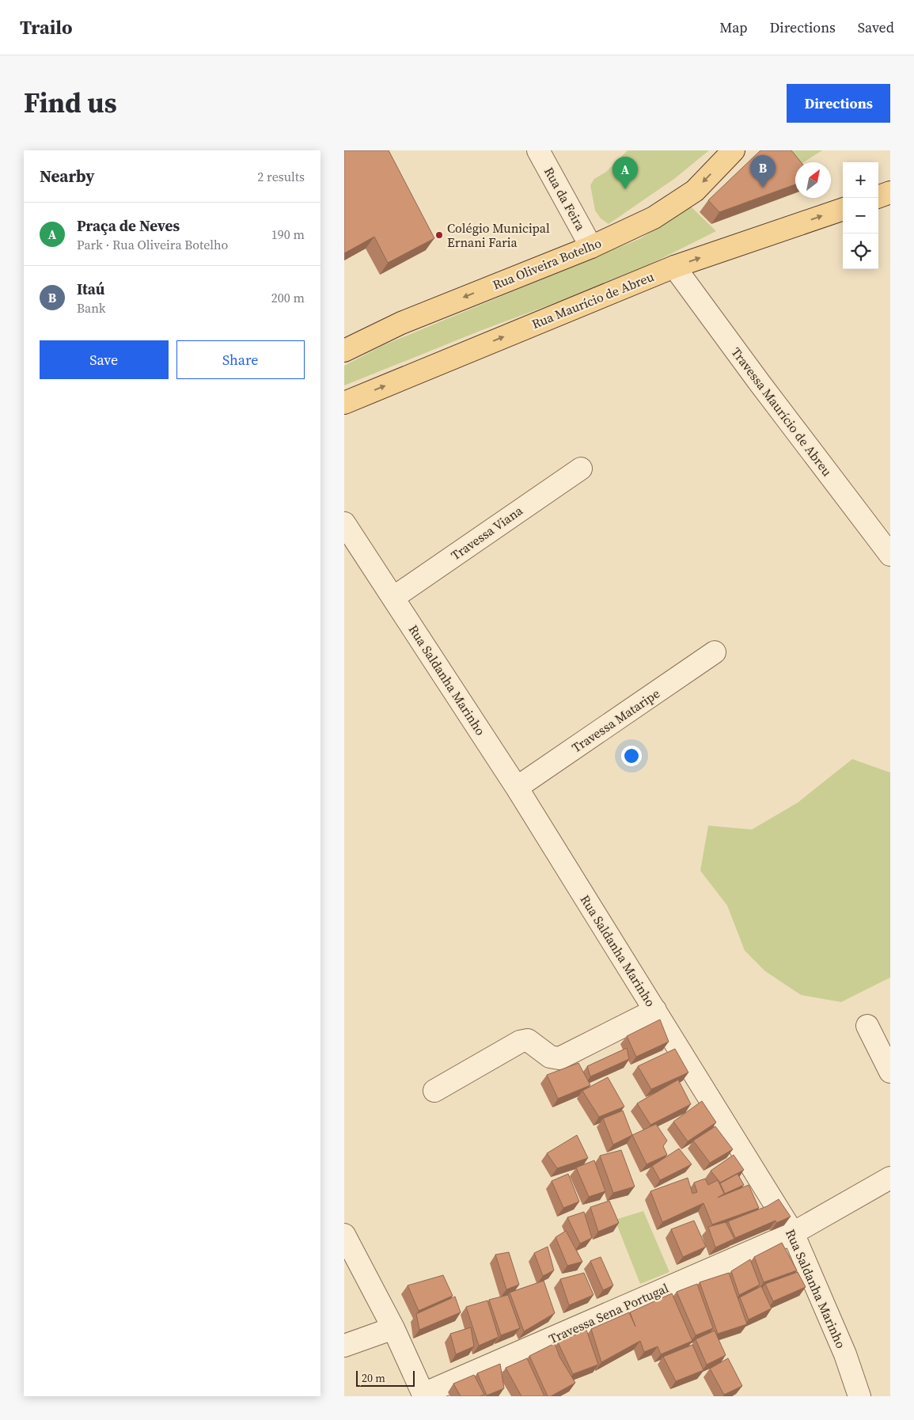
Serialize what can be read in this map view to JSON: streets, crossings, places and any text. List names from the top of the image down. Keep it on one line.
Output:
{"streets":{"main road":["Rua Oliveira Botelho","Rua Maurício de Abreu"],"street":["Rua da Feira","Travessa Maurício de Abreu","Travessa Viana","Rua Saldanha Marinho","Travessa Mataripe","Travessa Sena Portugal"]},"crossings":[["Rua da Feira","Rua Oliveira Botelho"],["Rua Maurício de Abreu","Travessa Maurício de Abreu"],["Travessa Viana","Rua Saldanha Marinho"],["Rua Saldanha Marinho","Travessa Mataripe"],["Rua Saldanha Marinho","Travessa Sena Portugal"]],"one_way":["Rua Oliveira Botelho","Rua Maurício de Abreu"],"places":["Colégio Municipal Ernani Faria"],"scale_bar":"20 m","north":"top right","page":{"header":"Trailo","nav":["Map","Directions","Saved"],"title":"Find us","buttons":["Directions",["Save","Share"]],"heading":["Nearby","2 results"],"pins":["B","A"],"map_buttons":["+","−"],"list":[{"mark":"A","name":"Praça de Neves","note":"Park · Rua Oliveira Botelho","value":"190 m"},{"mark":"B","name":"Itaú","note":"Bank","value":"200 m"}],"scale":"20 m"}}
